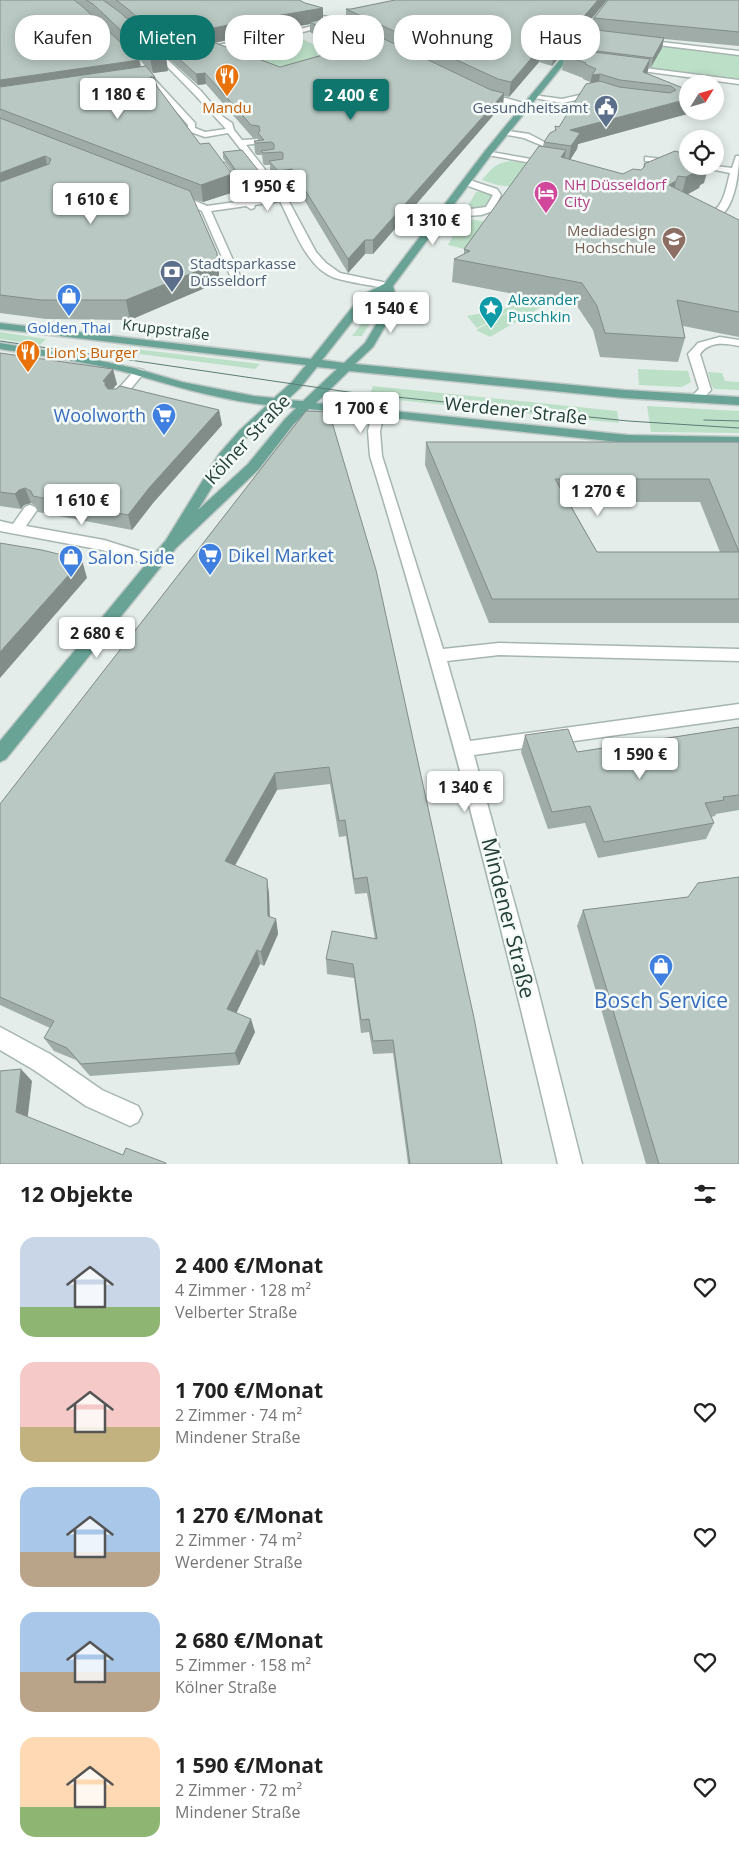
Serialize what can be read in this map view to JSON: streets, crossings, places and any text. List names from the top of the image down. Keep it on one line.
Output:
{"streets":{"main road":["Kruppstraße","Werdener Straße","Kölner Straße"],"street":["Mindener Straße"]},"crossings":[["Kruppstraße","Werdener Straße"],["Kruppstraße","Kölner Straße"],["Werdener Straße","Kölner Straße"],["Werdener Straße","Mindener Straße"]],"places":{"restaurant":["Mandu","Lion's Burger"],"public building":["Gesundheitsamt"],"hotel":["NH Düsseldorf City"],"school or university":["Mediadesign Hochschule"],"bank":["Stadtsparkasse Düsseldorf"],"shop":["Golden Thai","Salon Side","Bosch Service"],"place":["Alexander Puschkin"],"supermarket":["Woolworth","Dikel Market"]},"north":"top right","page":{"chip":["Kaufen","Mieten","Filter","Neu","Wohnung","Haus"],"price":["1 180 €","2 400 €","1 950 €","1 610 €","1 310 €","1 540 €","1 700 €","1 270 €","1 610 €","2 680 €","1 590 €","1 340 €"],"heading":"12 Objekte","list":[{"name":"2 400 €/Monat","note":"4 Zimmer · 128 m² · Velberter Straße"},{"name":"1 700 €/Monat","note":"2 Zimmer · 74 m² · Mindener Straße"},{"name":"1 270 €/Monat","note":"2 Zimmer · 74 m² · Werdener Straße"},{"name":"2 680 €/Monat","note":"5 Zimmer · 158 m² · Kölner Straße"},{"name":"1 590 €/Monat","note":"2 Zimmer · 72 m² · Mindener Straße"}]}}
